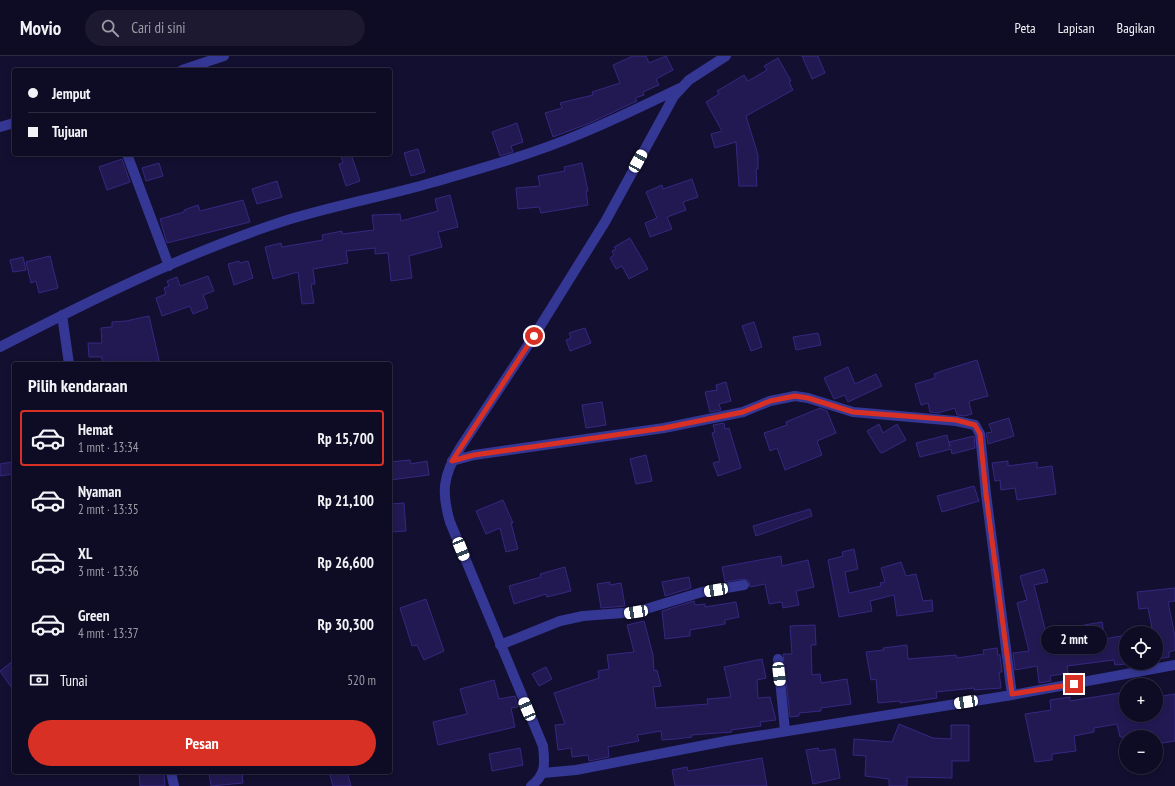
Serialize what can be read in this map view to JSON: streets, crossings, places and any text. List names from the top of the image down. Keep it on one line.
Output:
{"page":{"header":"Movio","search":"Cari di sini","nav":["Peta","Lapisan","Bagikan"],"banner":["Jemput","Tujuan"],"heading":"Pilih kendaraan","list":[{"name":"Hemat","note":"1 mnt · 13:34","value":"Rp 15,700"},{"name":"Nyaman","note":"2 mnt · 13:35","value":"Rp 21,100"},{"name":"XL","note":"3 mnt · 13:36","value":"Rp 26,600"},{"name":"Green","note":"4 mnt · 13:37","value":"Rp 30,300"}],"map_buttons":["+","−"],"bubble":"2 mnt","pay":["Tunai","520 m"],"buttons":"Pesan"}}
